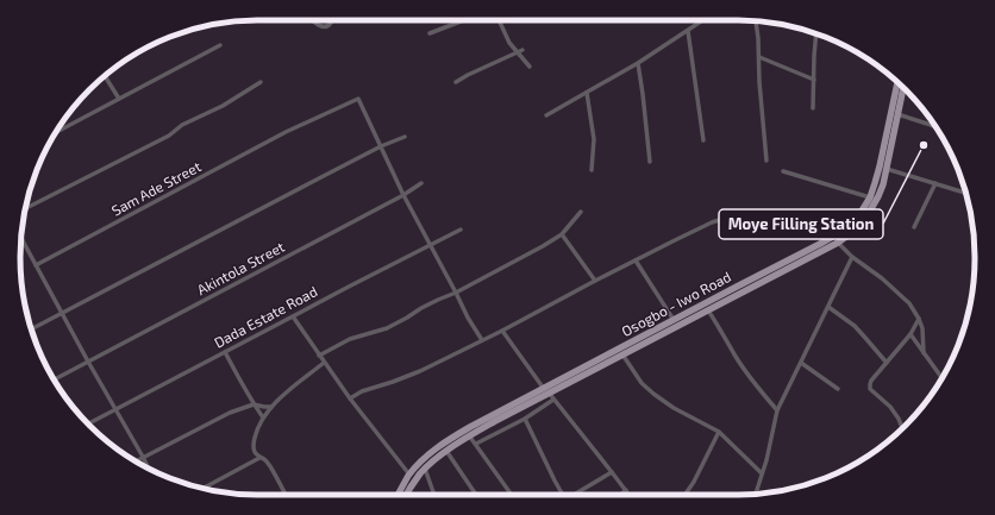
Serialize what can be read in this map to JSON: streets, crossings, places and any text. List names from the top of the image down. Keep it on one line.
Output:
{"streets":{"main road":["Osogbo - Iwo Road"],"street":["Sam Ade Street","Akintola Street","Dada Estate Road"]},"places":["Moye Filling Station"]}
